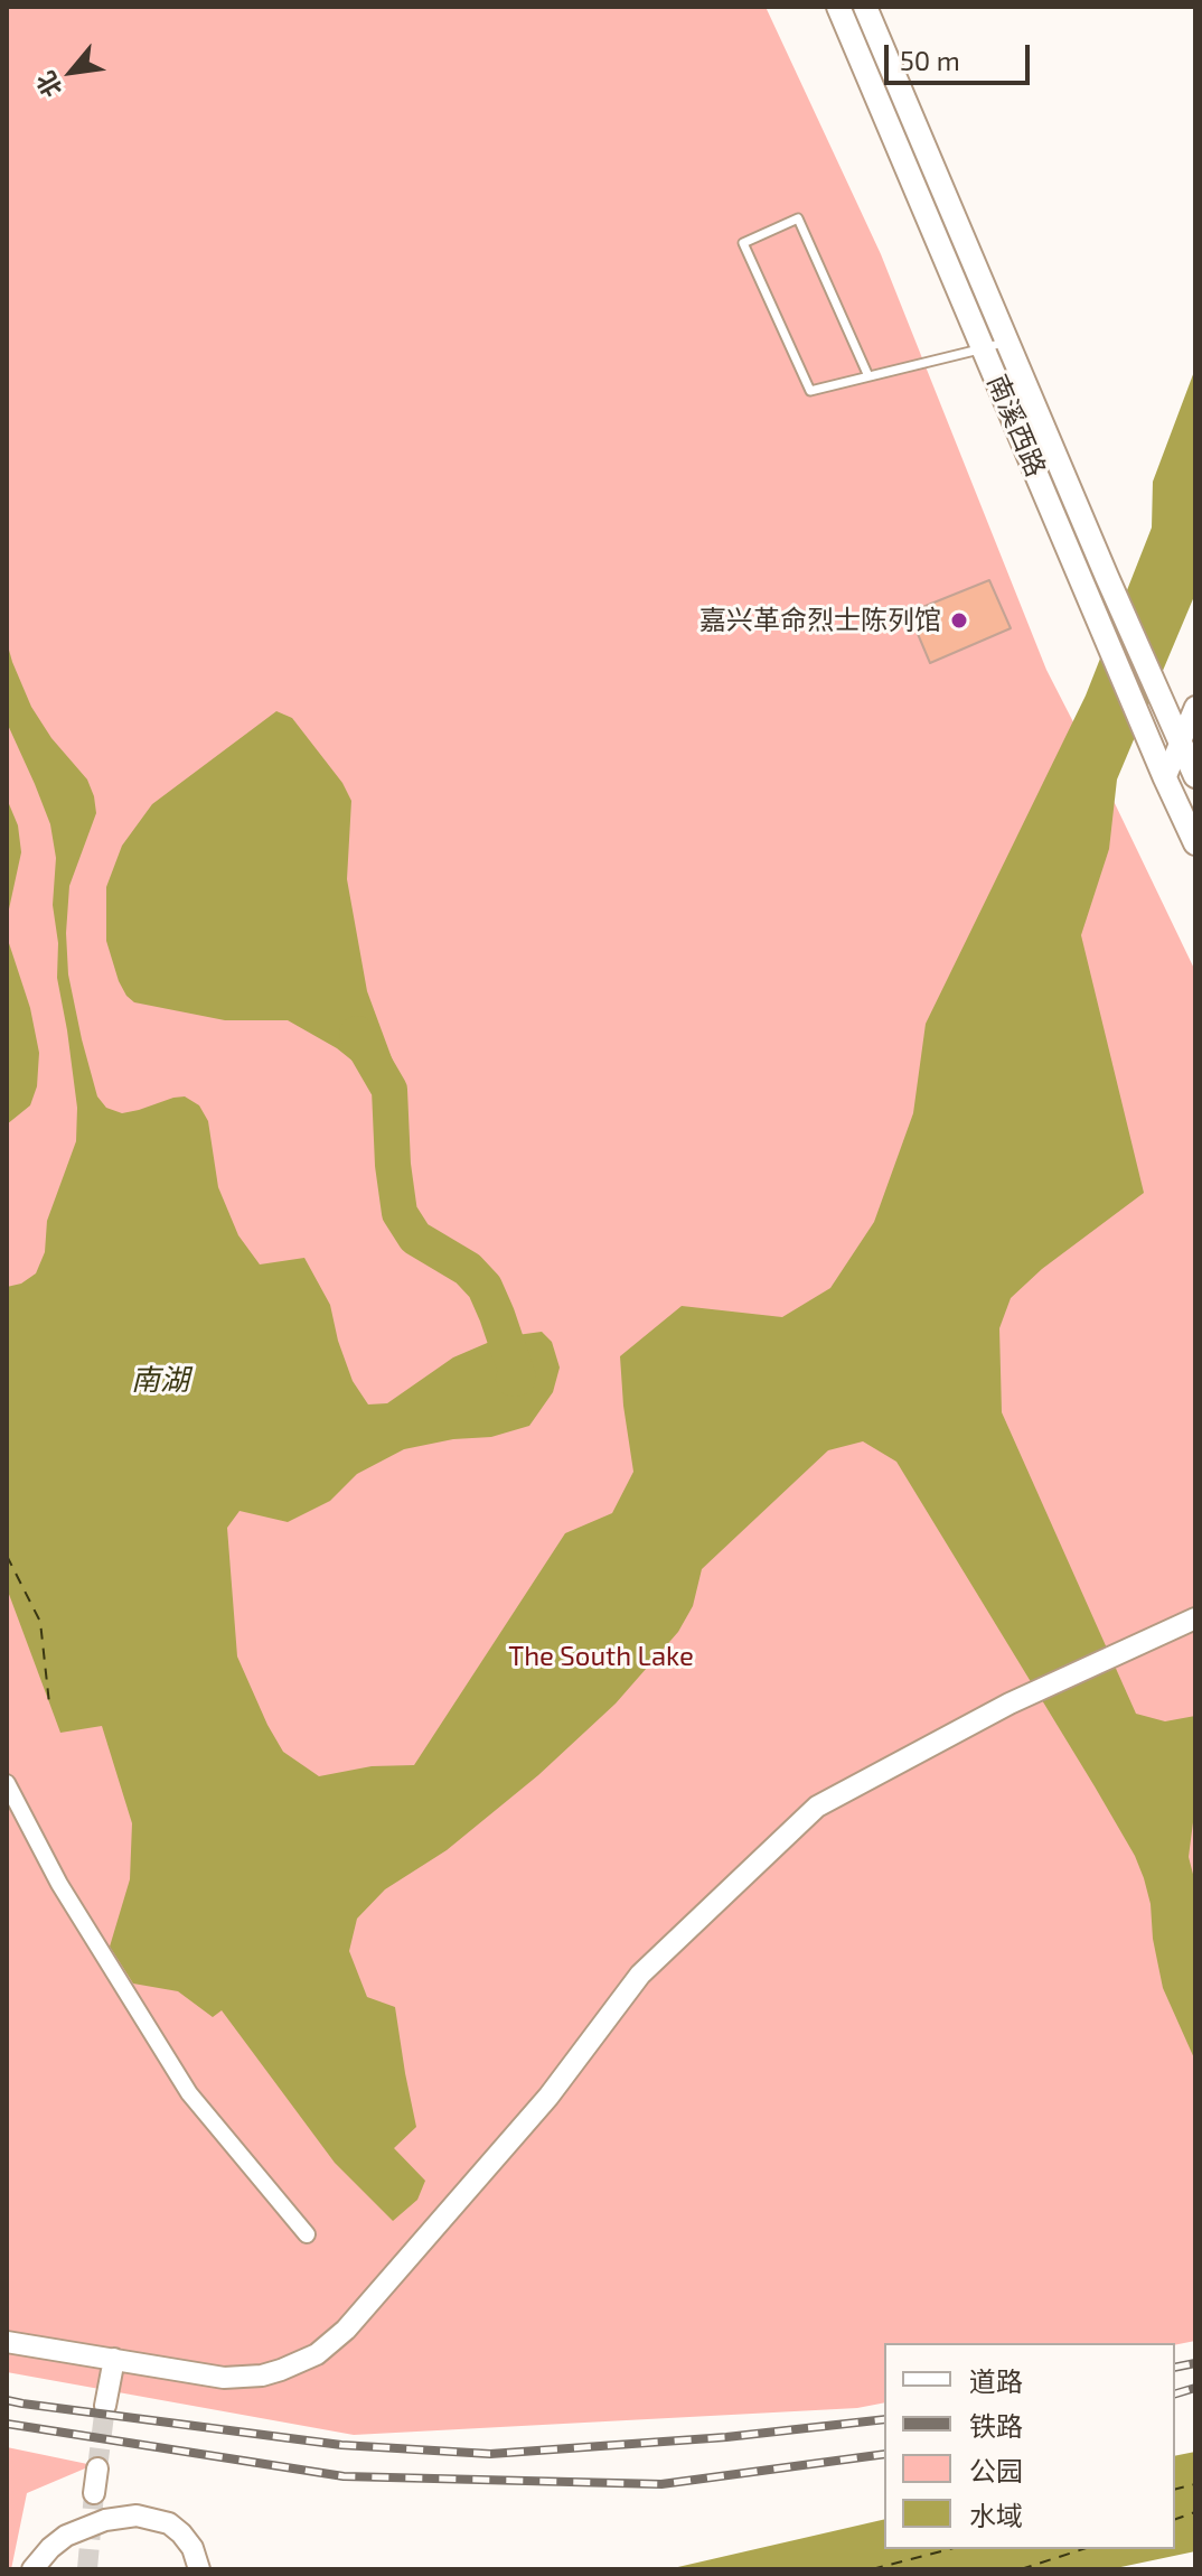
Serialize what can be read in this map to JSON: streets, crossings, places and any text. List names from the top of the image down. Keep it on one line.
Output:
{"streets":{"main road":["南溪西路"]},"water":["南湖"],"parks":["The South Lake"],"places":["嘉兴革命烈士陈列馆"],"legend":["道路","铁路","公园","水域"],"scale_bar":"50 m","north":"bottom left"}
